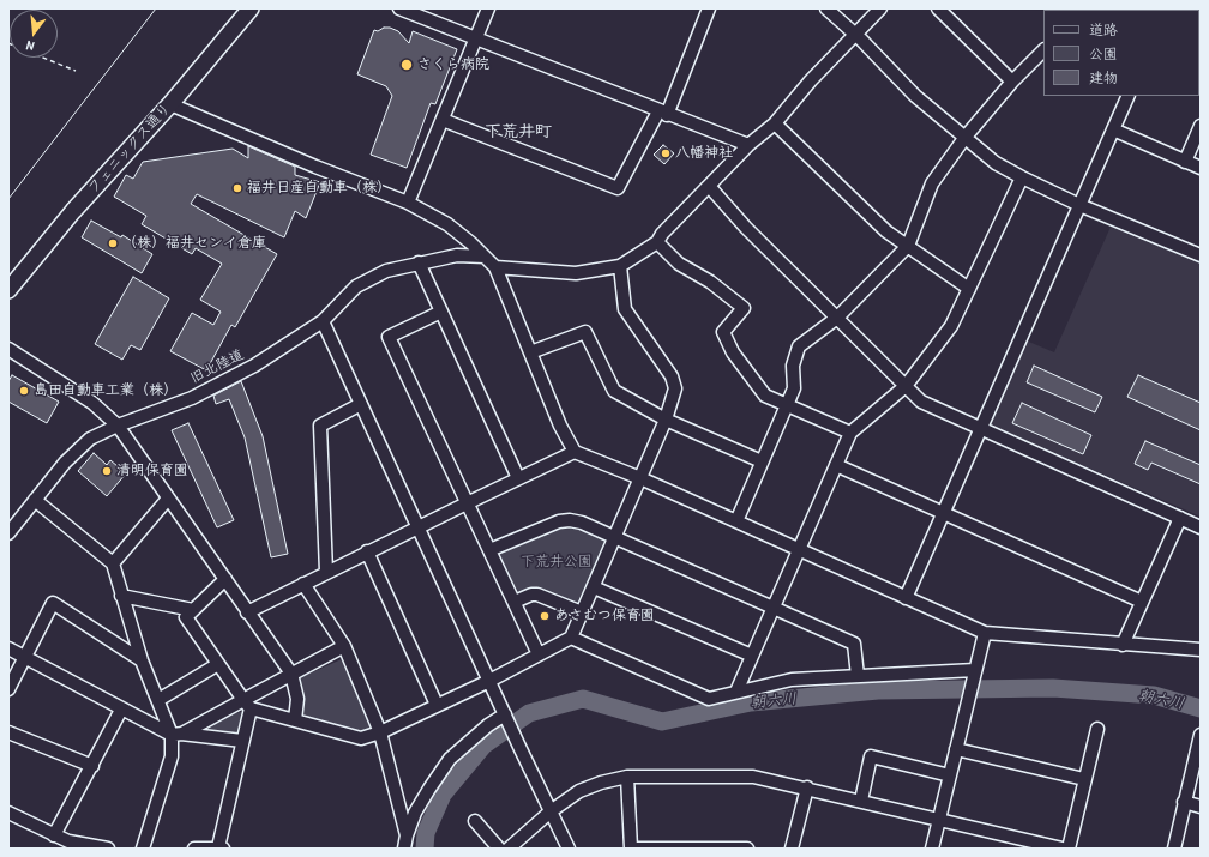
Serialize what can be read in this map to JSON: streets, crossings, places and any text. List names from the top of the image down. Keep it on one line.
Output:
{"streets":{"main road":["フェニックス通り"],"street":["旧北陸道"]},"districts":["下荒井町"],"water":["朝六川"],"parks":["下荒井公園"],"places":["さくら病院","八幡神社","福井日産自動車（株）","（株）福井センイ倉庫","島田自動車工業（株）","清明保育園","あさむつ保育園"],"legend":["道路","公園","建物"],"north":"bottom"}
